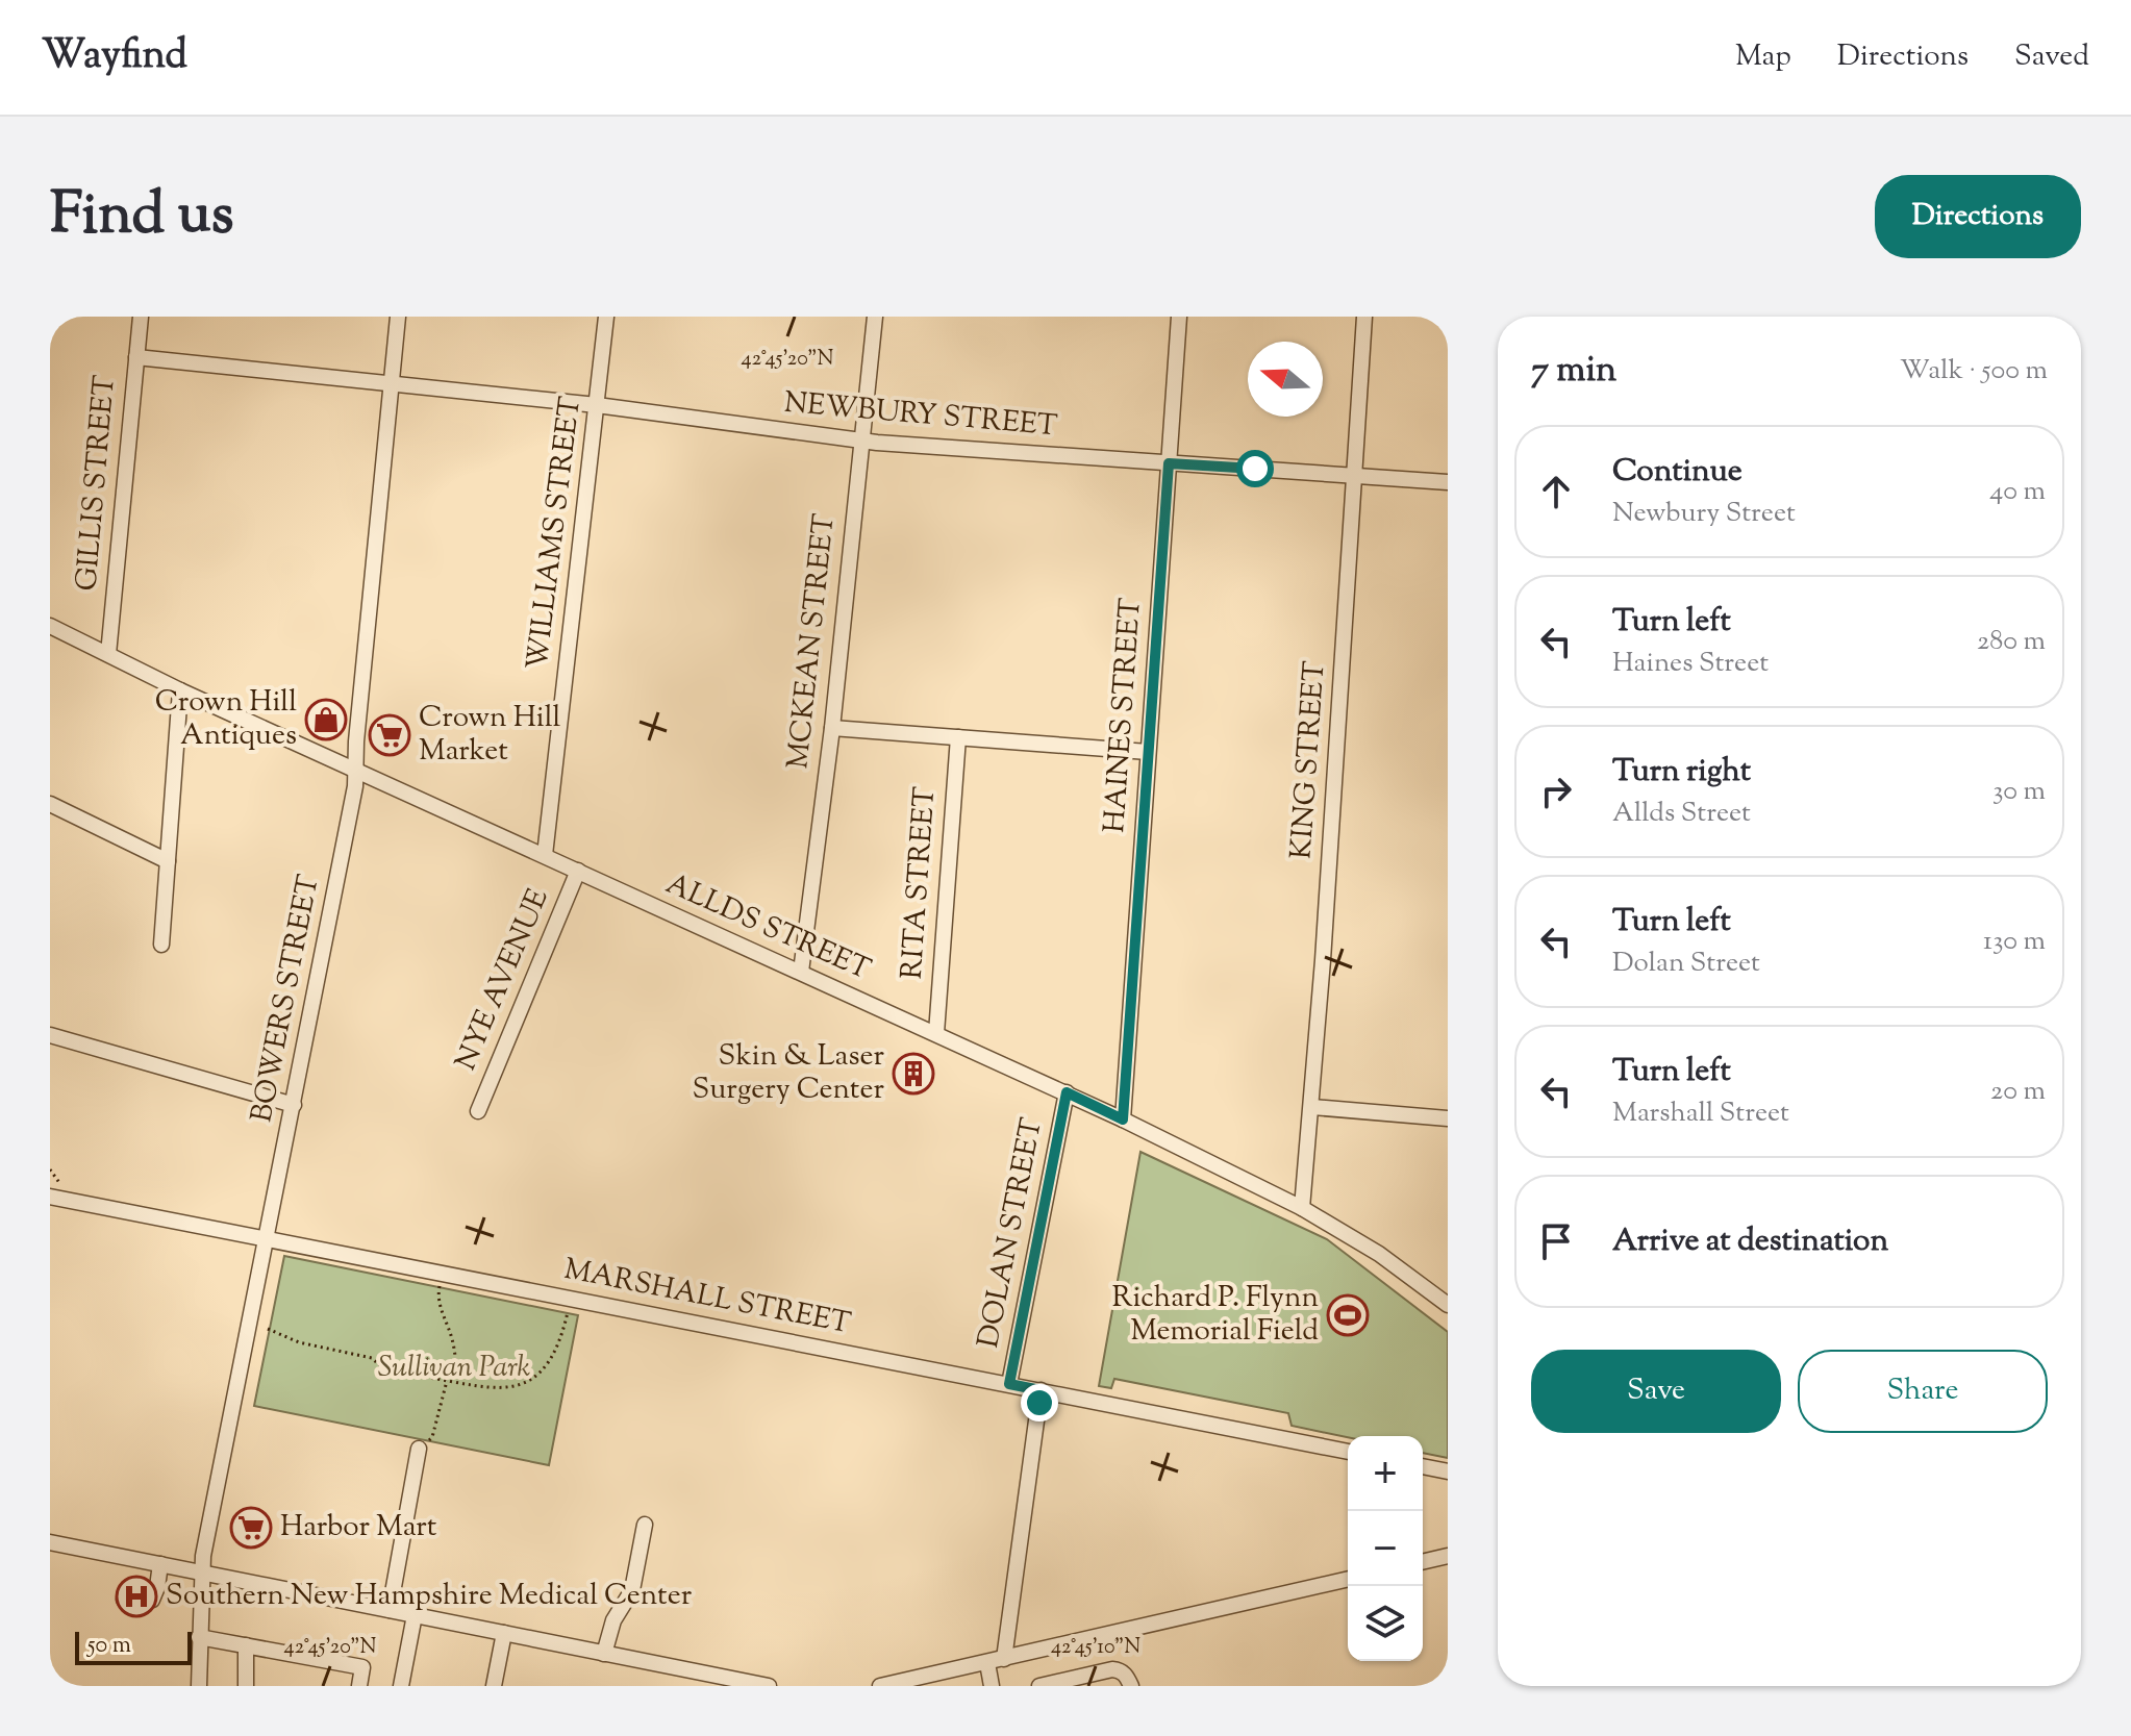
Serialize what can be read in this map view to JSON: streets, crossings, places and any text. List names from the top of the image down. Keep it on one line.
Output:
{"streets":{"street":["NEWBURY STREET","GILLIS STREET","WILLIAMS STREET","MCKEAN STREET","HAINES STREET","KING STREET","RITA STREET","ALLDS STREET","NYE AVENUE","BOWERS STREET","DOLAN STREET","MARSHALL STREET"]},"crossings":[["NEWBURY STREET","GILLIS STREET"],["NEWBURY STREET","WILLIAMS STREET"],["NEWBURY STREET","MCKEAN STREET"],["NEWBURY STREET","HAINES STREET"],["NEWBURY STREET","KING STREET"],["NEWBURY STREET","BOWERS STREET"],["GILLIS STREET","ALLDS STREET"],["WILLIAMS STREET","ALLDS STREET"],["MCKEAN STREET","ALLDS STREET"],["HAINES STREET","ALLDS STREET"],["KING STREET","ALLDS STREET"],["RITA STREET","ALLDS STREET"],["ALLDS STREET","NYE AVENUE"],["ALLDS STREET","BOWERS STREET"],["ALLDS STREET","DOLAN STREET"],["BOWERS STREET","MARSHALL STREET"],["DOLAN STREET","MARSHALL STREET"]],"parks":["Sullivan Park"],"places":{"shop":["Crown Hill Antiques"],"supermarket":["Crown Hill Market","Harbor Mart"],"building":["Skin & Laser Surgery Center"],"sports":["Richard P. Flynn Memorial Field"],"hospital":["Southern New Hampshire Medical Center"]},"scale_bar":"50 m","north":"left","page":{"header":"Wayfind","nav":["Map","Directions","Saved"],"title":"Find us","buttons":["Directions",["Save","Share"]],"heading":["7 min","Walk · 500 m"],"list":[["Continue","Newbury Street","40 m"],["Turn left","Haines Street","280 m"],["Turn right","Allds Street","30 m"],["Turn left","Dolan Street","130 m"],["Turn left","Marshall Street","20 m"],"Arrive at destination"],"map_buttons":["+","−"],"scale":"50 m"},"coordinates":["42°45'20\"N","42°45'10\"N"]}
